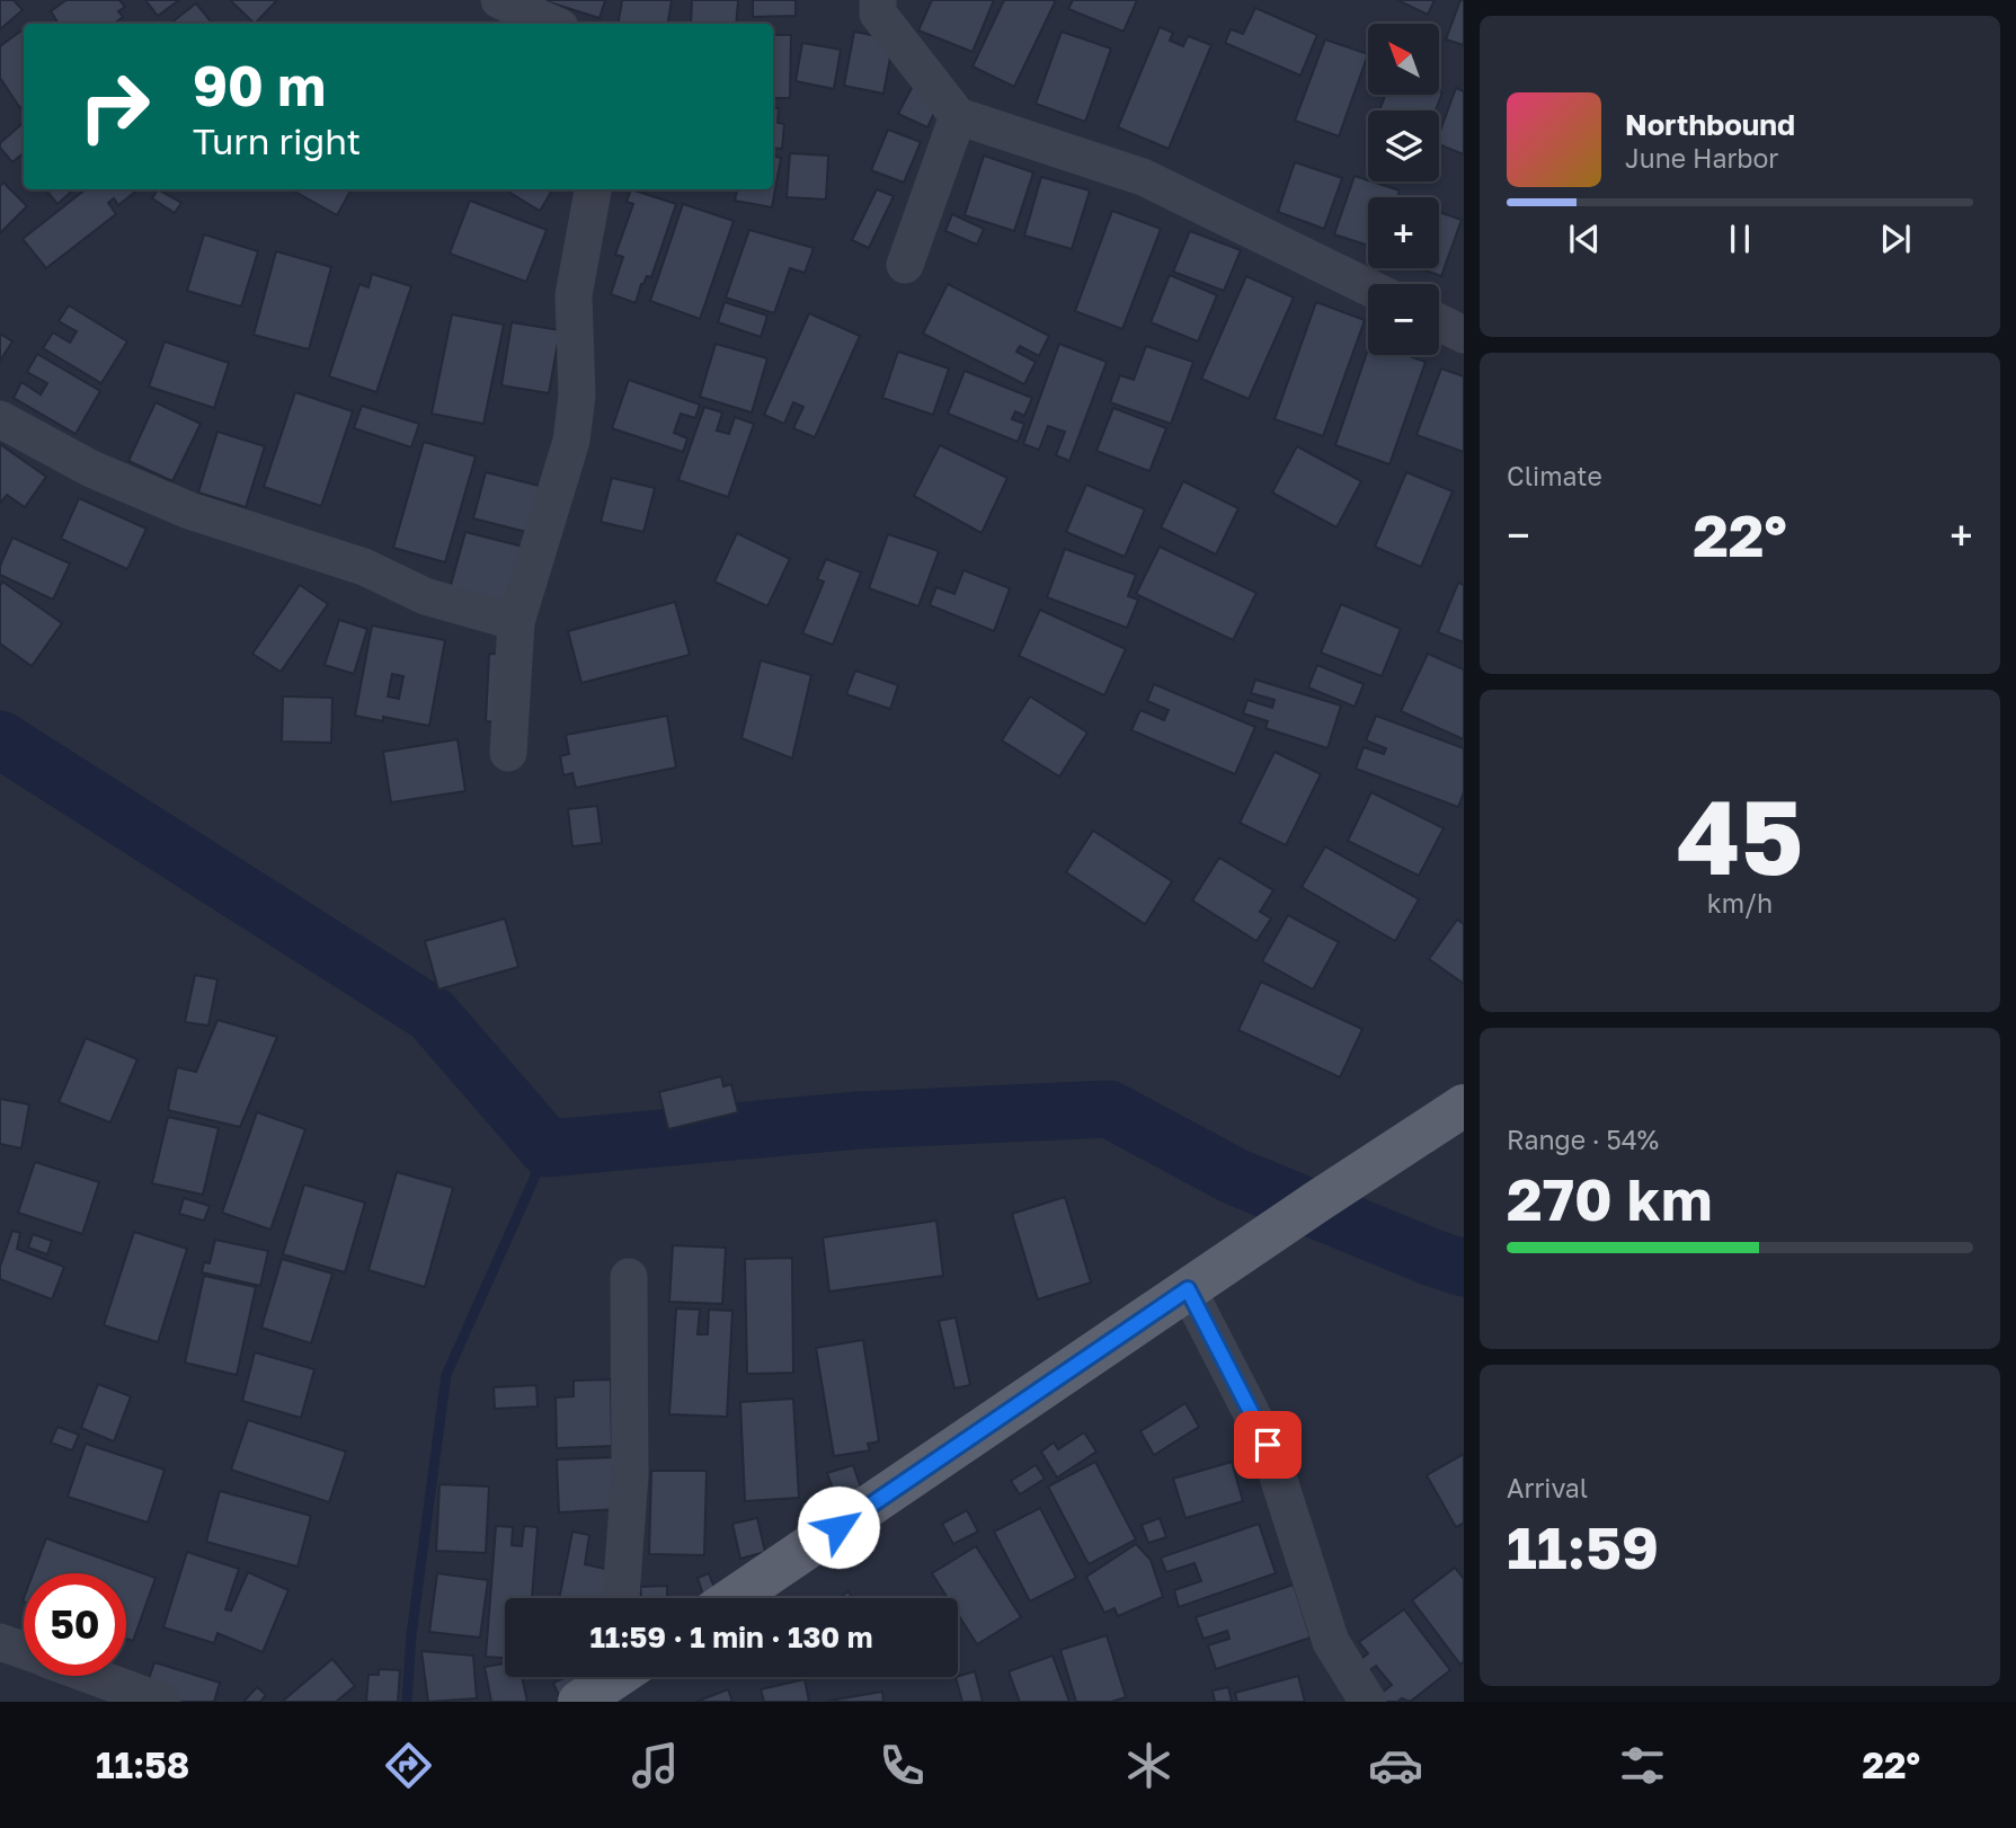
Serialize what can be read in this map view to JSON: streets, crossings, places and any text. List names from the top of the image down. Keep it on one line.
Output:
{"north":"top left","page":{"map_buttons":["+","−"],"turn":["90 m","Turn right"],"song":["Northbound","June Harbor"],"tile":["Climate",["45","km/h"],["Range · 54%","270 km"],["Arrival","11:59"]],"heat":["−","22°","+"],"limit":"50","trip":"11:59 · 1 min · 130 m","tabs":["11:58","22°"]}}
